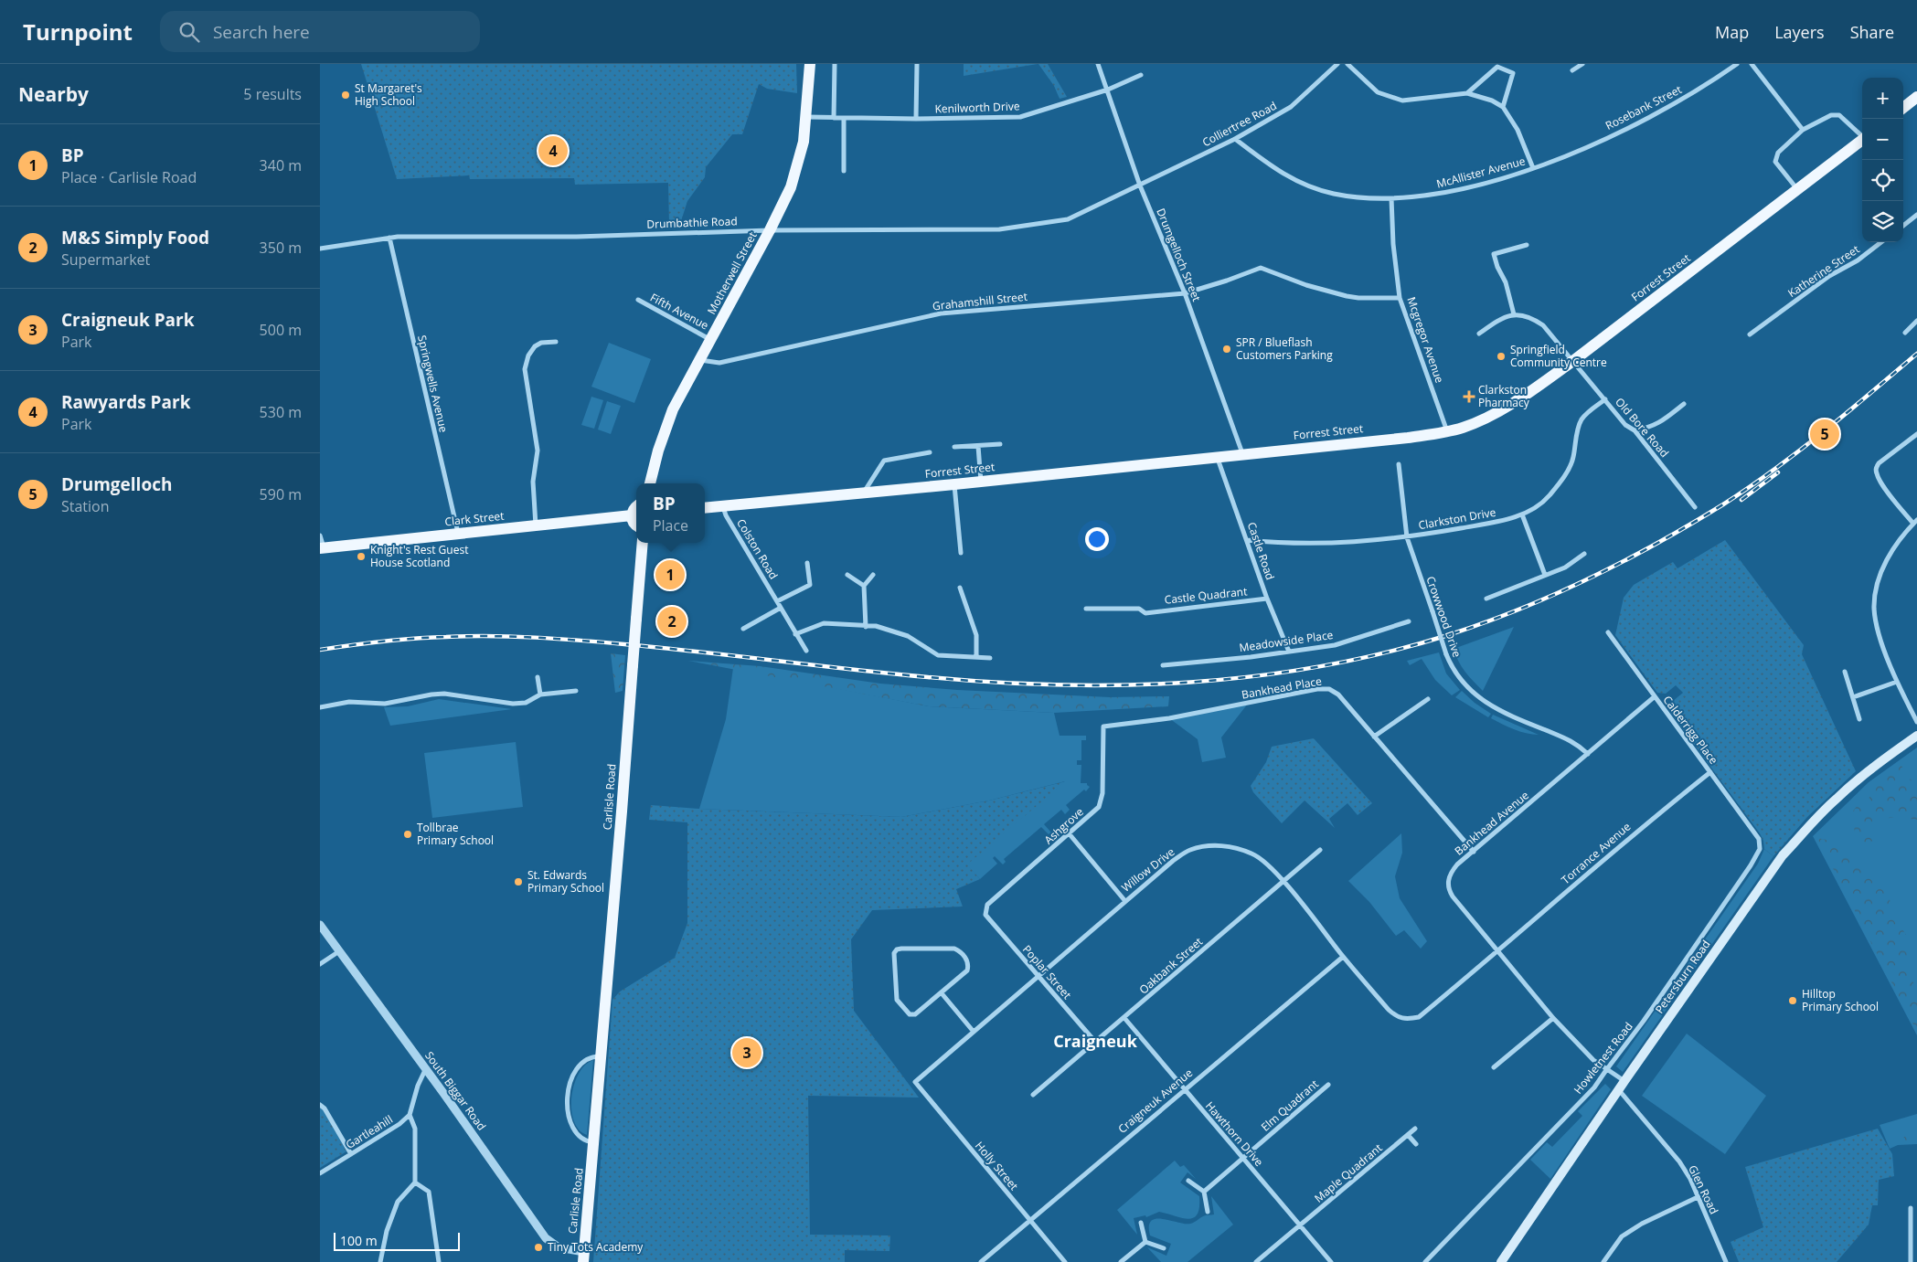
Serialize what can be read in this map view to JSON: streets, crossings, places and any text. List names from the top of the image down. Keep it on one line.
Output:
{"streets":{"main road":["Motherwell Street","Forrest Street","Clark Street","Carlisle Road","Petersburn Road"],"street":["Kenilworth Drive","Rosebank Street","Colliertree Road","McAllister Avenue","Drumbathie Road","Drumgelloch Street","Katherine Street","Grahamshill Street","Fifth Avenue","Mcgregor Avenue","Springwells Avenue","Old Bore Road","Clarkston Drive","Colston Road","Castle Road","Castle Quadrant","Crowwood Drive","Meadowside Place","Bankhead Place","Calderrigg Place","Bankhead Avenue","Ashgrove","Torrance Avenue","Willow Drive","Oakbank Street","Poplar Street","Howletnest Road","South Biggar Road","Craigneuk Avenue","Elm Quadrant","Gartleahill","Hawthorn Drive","Holly Street","Maple Quadrant","Glen Road"]},"crossings":[["Kenilworth Drive","Drumgelloch Street"],["Kenilworth Drive","Motherwell Street"],["Rosebank Street","McAllister Avenue"],["Colliertree Road","McAllister Avenue"],["Colliertree Road","Drumbathie Road"],["Colliertree Road","Drumgelloch Street"],["McAllister Avenue","Mcgregor Avenue"],["Drumbathie Road","Drumgelloch Street"],["Drumbathie Road","Motherwell Street"],["Drumbathie Road","Springwells Avenue"],["Drumgelloch Street","Forrest Street"],["Drumgelloch Street","Grahamshill Street"],["Motherwell Street","Grahamshill Street"],["Motherwell Street","Fifth Avenue"],["Forrest Street","Mcgregor Avenue"],["Forrest Street","Old Bore Road"],["Forrest Street","Colston Road"],["Forrest Street","Castle Road"],["Grahamshill Street","Mcgregor Avenue"],["Springwells Avenue","Clark Street"],["Old Bore Road","Clarkston Drive"],["Clarkston Drive","Castle Road"],["Clarkston Drive","Crowwood Drive"],["Castle Road","Castle Quadrant"],["Castle Road","Meadowside Place"],["Crowwood Drive","Bankhead Avenue"],["Bankhead Place","Bankhead Avenue"],["Bankhead Place","Ashgrove"],["Calderrigg Place","Bankhead Avenue"],["Calderrigg Place","Torrance Avenue"],["Calderrigg Place","Howletnest Road"],["Carlisle Road","South Biggar Road"],["Bankhead Avenue","Torrance Avenue"],["Bankhead Avenue","Willow Drive"],["Bankhead Avenue","Petersburn Road"],["Bankhead Avenue","Howletnest Road"],["Ashgrove","Poplar Street"],["Torrance Avenue","Willow Drive"],["Willow Drive","Oakbank Street"],["Willow Drive","Poplar Street"],["Willow Drive","Craigneuk Avenue"],["Willow Drive","Holly Street"],["Oakbank Street","Poplar Street"],["Oakbank Street","Hawthorn Drive"],["Petersburn Road","Glen Road"],["South Biggar Road","Gartleahill"],["Craigneuk Avenue","Hawthorn Drive"],["Craigneuk Avenue","Holly Street"],["Elm Quadrant","Hawthorn Drive"],["Hawthorn Drive","Maple Quadrant"]],"districts":["Craigneuk"],"places":{"other":["St Margaret's High School","SPR / Blueflash Customers Parking","Springfield Community Centre","Knight's Rest Guest House Scotland","Tollbrae Primary School","St. Edwards Primary School","Hilltop Primary School","Tiny Tots Academy"],"health":["Clarkston Pharmacy"]},"scale_bar":"100 m","page":{"header":"Turnpoint","search":"Search here","nav":["Map","Layers","Share"],"heading":["Nearby","5 results"],"map_buttons":["+","−"],"list":[{"mark":"1","name":"BP","note":"Place · Carlisle Road","value":"340 m"},{"mark":"2","name":"M&S Simply Food","note":"Supermarket","value":"350 m"},{"mark":"3","name":"Craigneuk Park","note":"Park","value":"500 m"},{"mark":"4","name":"Rawyards Park","note":"Park","value":"530 m"},{"mark":"5","name":"Drumgelloch","note":"Station","value":"590 m"}],"pins":["4","5","1","2","3"],"popup":["BP","Place"],"scale":"100 m"}}
